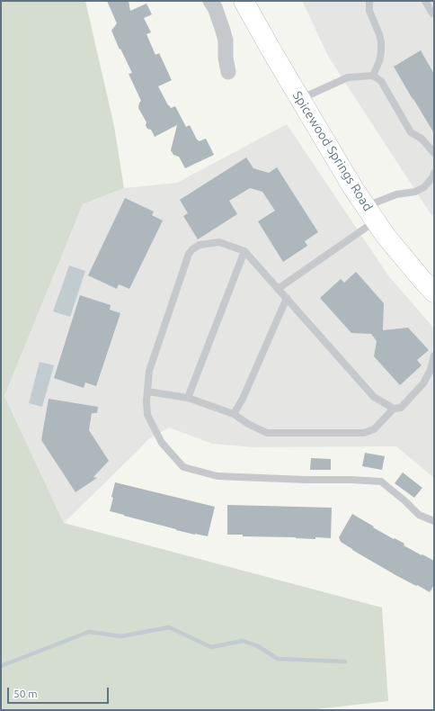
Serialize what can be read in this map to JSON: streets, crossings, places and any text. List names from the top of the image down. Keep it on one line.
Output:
{"streets":{"main road":["Spicewood Springs Road"]},"scale_bar":"50 m"}
